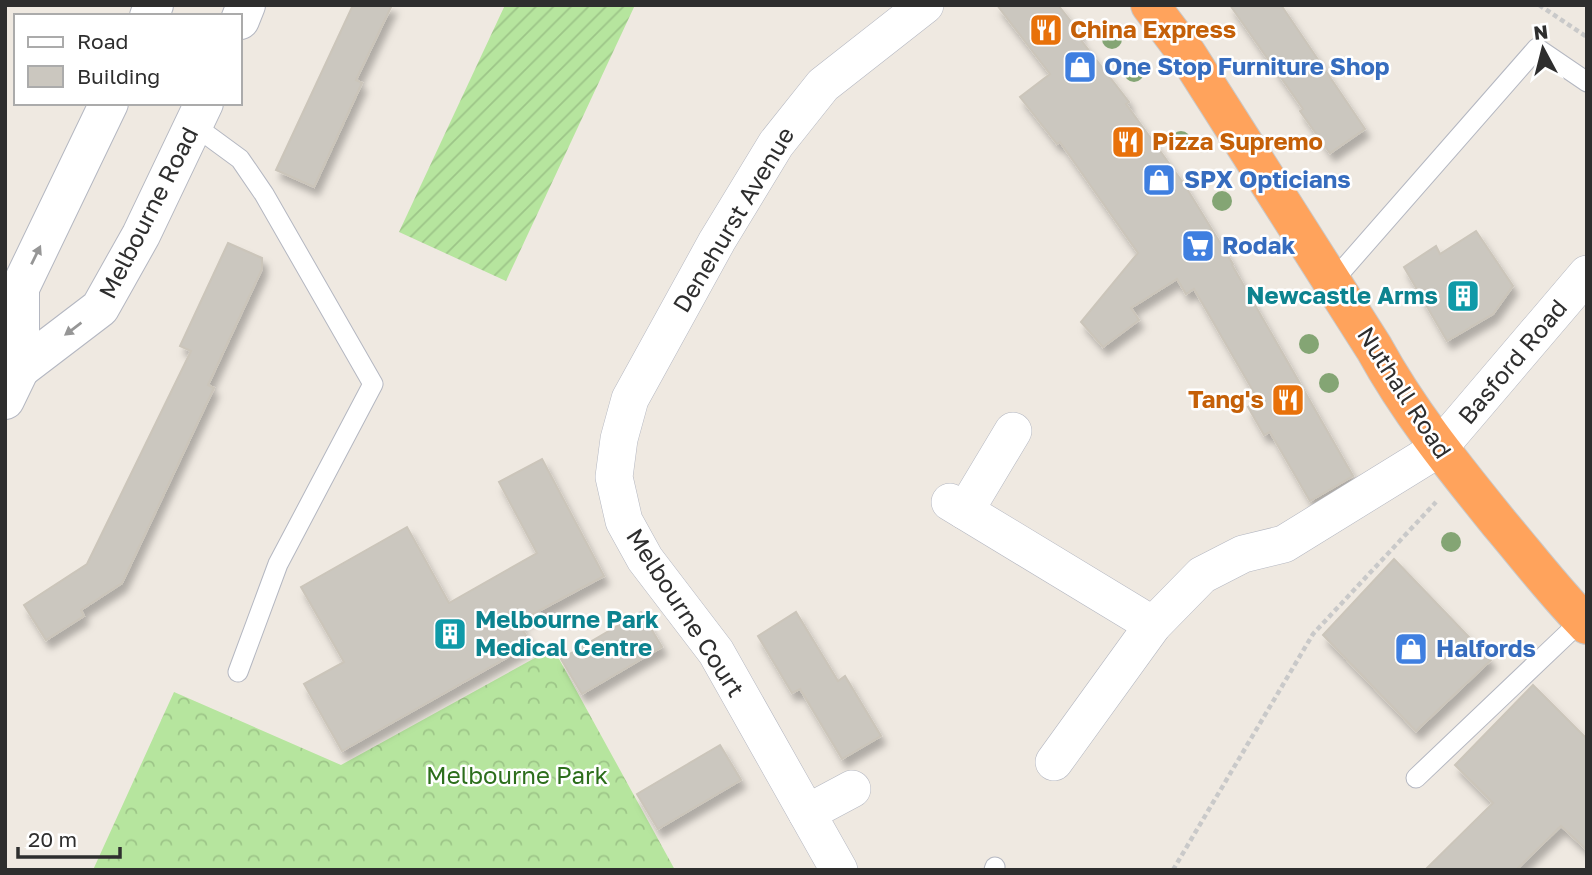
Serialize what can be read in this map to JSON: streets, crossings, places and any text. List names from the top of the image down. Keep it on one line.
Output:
{"streets":{"highway":["Nuthall Road"],"street":["Melbourne Road","Denehurst Avenue","Basford Road","Melbourne Court"]},"crossings":[["Denehurst Avenue","Melbourne Court"],["Basford Road","Nuthall Road"]],"parks":["Melbourne Park"],"places":{"restaurant":["China Express","Pizza Supremo","Tang's"],"shop":["One Stop Furniture Shop","SPX Opticians","Halfords"],"supermarket":["Rodak"],"building":["Newcastle Arms","Melbourne Park Medical Centre"]},"legend":["Road","Building"],"scale_bar":"20 m","north":"top"}
